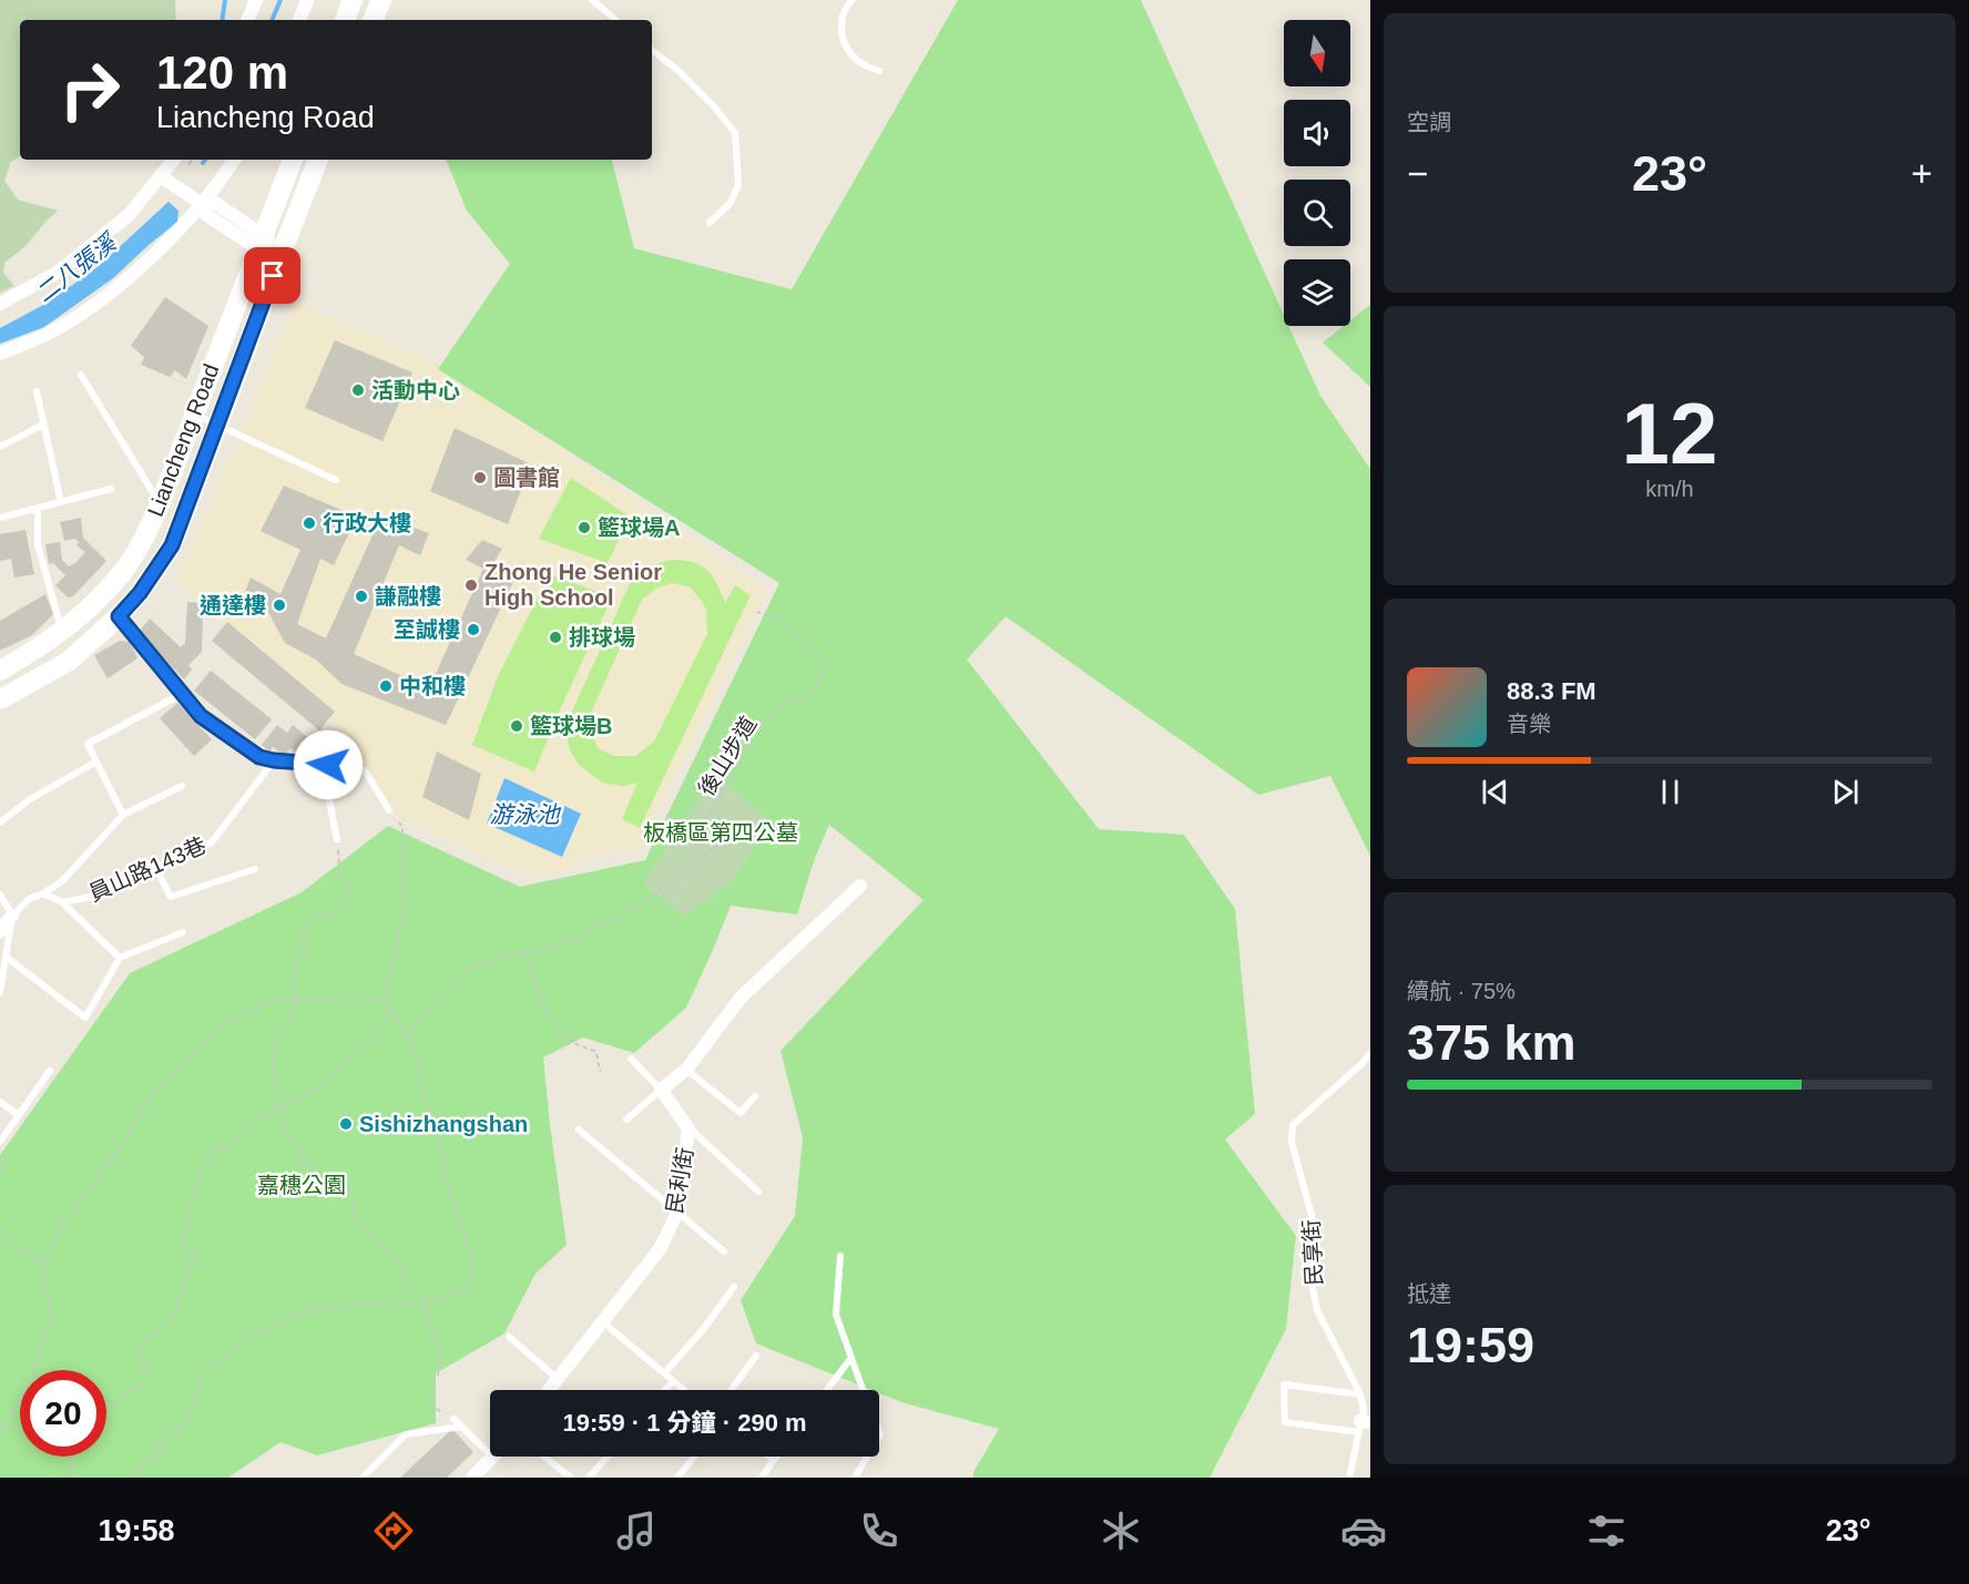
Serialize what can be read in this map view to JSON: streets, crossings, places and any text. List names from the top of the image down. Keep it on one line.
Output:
{"streets":{"main road":["Liancheng Road"],"street":["民利街"],"lane":["員山路143巷","民享街"],"path":["後山步道"]},"water":["二八張溪","游泳池"],"parks":["板橋區第四公墓","嘉穗公園"],"places":["活動中心","圖書館","行政大樓","籃球場A","Zhong He Senior High School","謙融樓","通達樓","至誠樓","排球場","中和樓","籃球場B","Sishizhangshan"],"north":"bottom","page":{"tile":["空調",["12","km/h"],["續航 · 75%","375 km"],["抵達","19:59"]],"turn":["120 m","Liancheng Road"],"heat":["−","23°","+"],"song":["88.3 FM","音樂"],"limit":"20","trip":"19:59 · 1 分鐘 · 290 m","tabs":["19:58","23°"]}}
